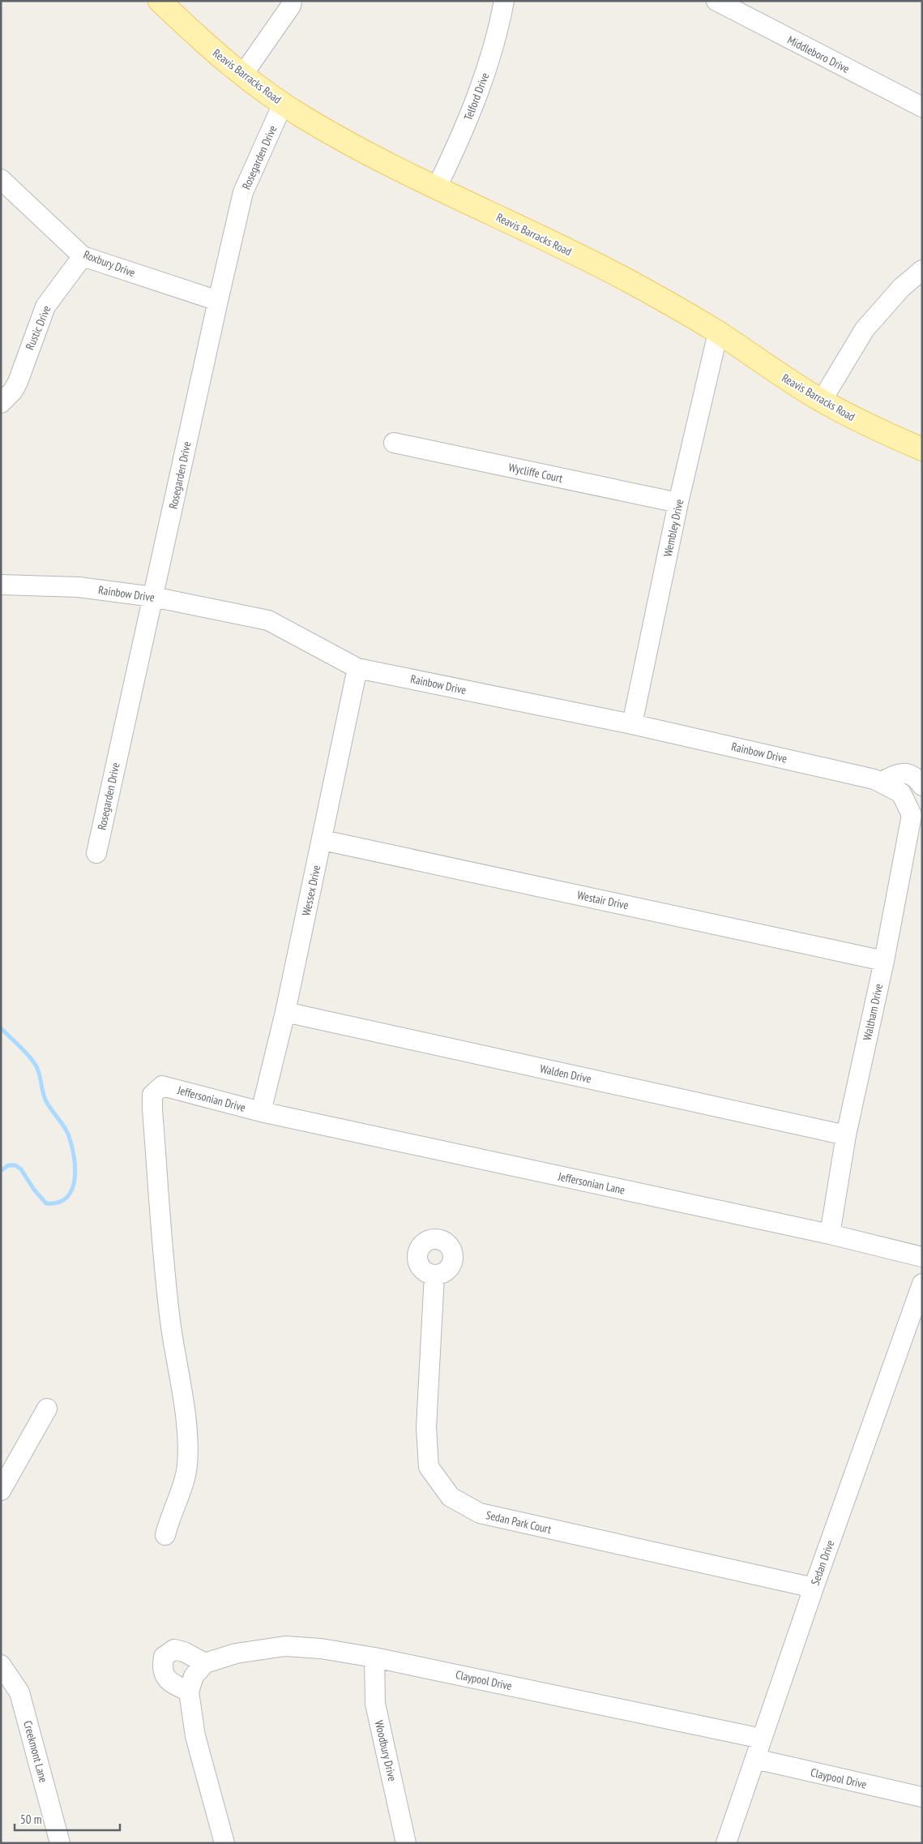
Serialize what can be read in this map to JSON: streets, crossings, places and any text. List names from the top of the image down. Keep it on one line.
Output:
{"streets":{"main road":["Reavis Barracks Road"],"street":["Middleboro Drive","Telford Drive","Rosegarden Drive","Roxbury Drive","Rustic Drive","Wycliffe Court","Wembley Drive","Rainbow Drive","Wessex Drive","Westair Drive","Waltham Drive","Walden Drive","Jeffersonian Drive","Jeffersonian Lane","Sedan Park Court","Sedan Drive","Claypool Drive","Woodbury Drive","Creekmont Lane"]},"crossings":[["Reavis Barracks Road","Telford Drive"],["Reavis Barracks Road","Rosegarden Drive"],["Reavis Barracks Road","Wembley Drive"],["Rosegarden Drive","Roxbury Drive"],["Rosegarden Drive","Rainbow Drive"],["Roxbury Drive","Rustic Drive"],["Wycliffe Court","Wembley Drive"],["Wembley Drive","Rainbow Drive"],["Rainbow Drive","Wessex Drive"],["Rainbow Drive","Waltham Drive"],["Wessex Drive","Westair Drive"],["Wessex Drive","Walden Drive"],["Wessex Drive","Jeffersonian Drive"],["Wessex Drive","Jeffersonian Lane"],["Westair Drive","Waltham Drive"],["Waltham Drive","Walden Drive"],["Waltham Drive","Jeffersonian Lane"],["Jeffersonian Drive","Jeffersonian Lane"],["Sedan Park Court","Sedan Drive"],["Sedan Drive","Claypool Drive"],["Claypool Drive","Woodbury Drive"]],"scale_bar":"50 m"}
